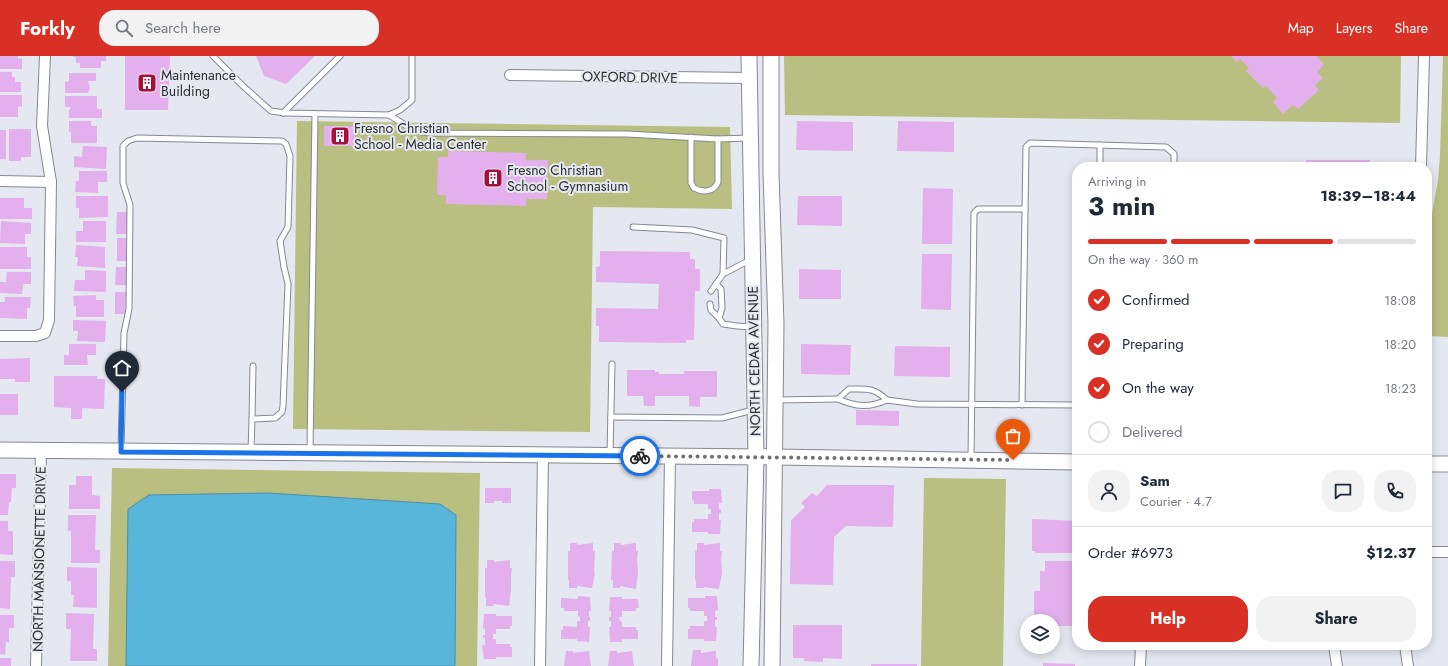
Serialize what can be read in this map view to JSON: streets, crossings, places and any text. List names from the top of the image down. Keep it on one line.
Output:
{"streets":{"main road":["NORTH CEDAR AVENUE"],"street":["OXFORD DRIVE","NORTH MANSIONETTE DRIVE"]},"crossings":[["OXFORD DRIVE","NORTH CEDAR AVENUE"]],"places":{"building":["Maintenance Building","Fresno Christian School - Media Center","Fresno Christian School - Gymnasium"]},"page":{"header":"Forkly","search":"Search here","nav":["Map","Layers","Share"],"heading":["3 min","Arriving in","18:39–18:44"],"panel":["Sam","Courier · 4.7","Order #6973","$12.37"],"bar":"On the way · 360 m","list":[["Confirmed","18:08"],["Preparing","18:20"],["On the way","18:23"],"Delivered"],"buttons":["Help","Share"]}}
